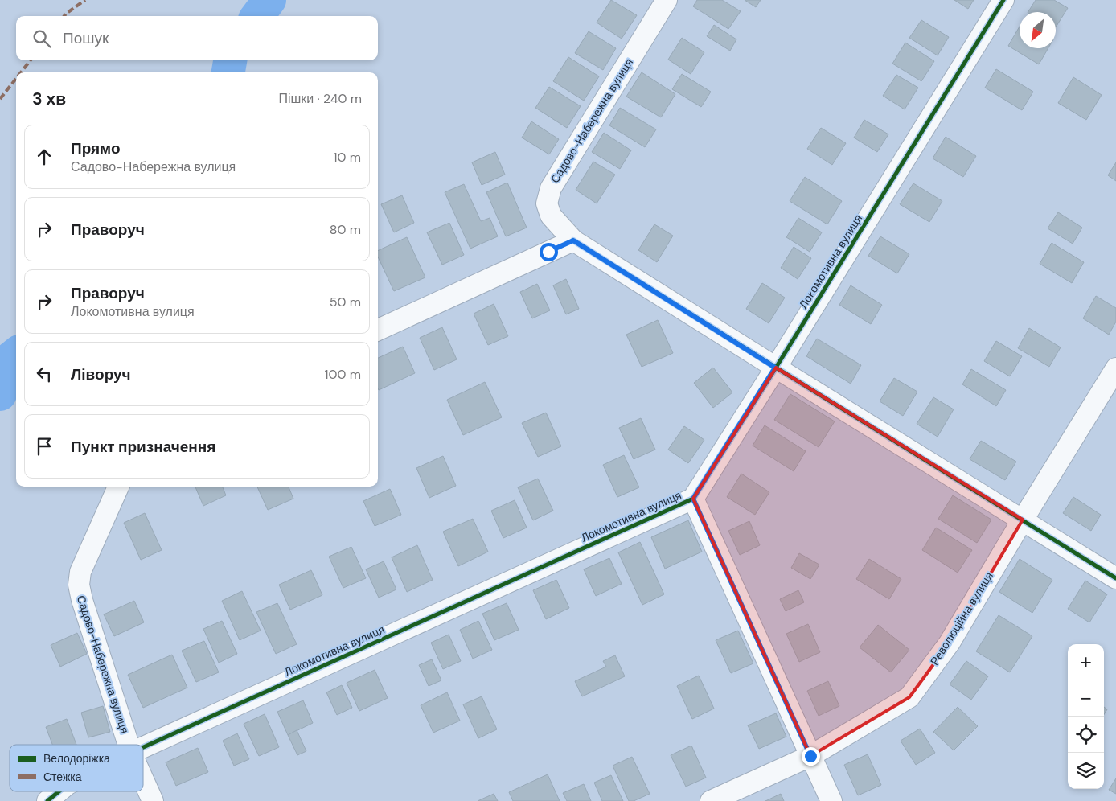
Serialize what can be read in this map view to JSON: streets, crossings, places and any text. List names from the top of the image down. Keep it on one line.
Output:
{"streets":{"street":["Садово-Набережна вулиця","Локомотивна вулиця","Революційна вулиця"]},"crossings":[["Садово-Набережна вулиця","Локомотивна вулиця"],["Садово-Набережна вулиця","Революційна вулиця"]],"legend":["Велодоріжка","Стежка"],"north":"bottom left","page":{"search":"Пошук","heading":["3 хв","Пішки · 240 m"],"list":[["Прямо","Садово-Набережна вулиця","10 m"],["Праворуч","80 m"],["Праворуч","Локомотивна вулиця","50 m"],["Ліворуч","100 m"],"Пункт призначення"],"map_buttons":["+","−"]}}
